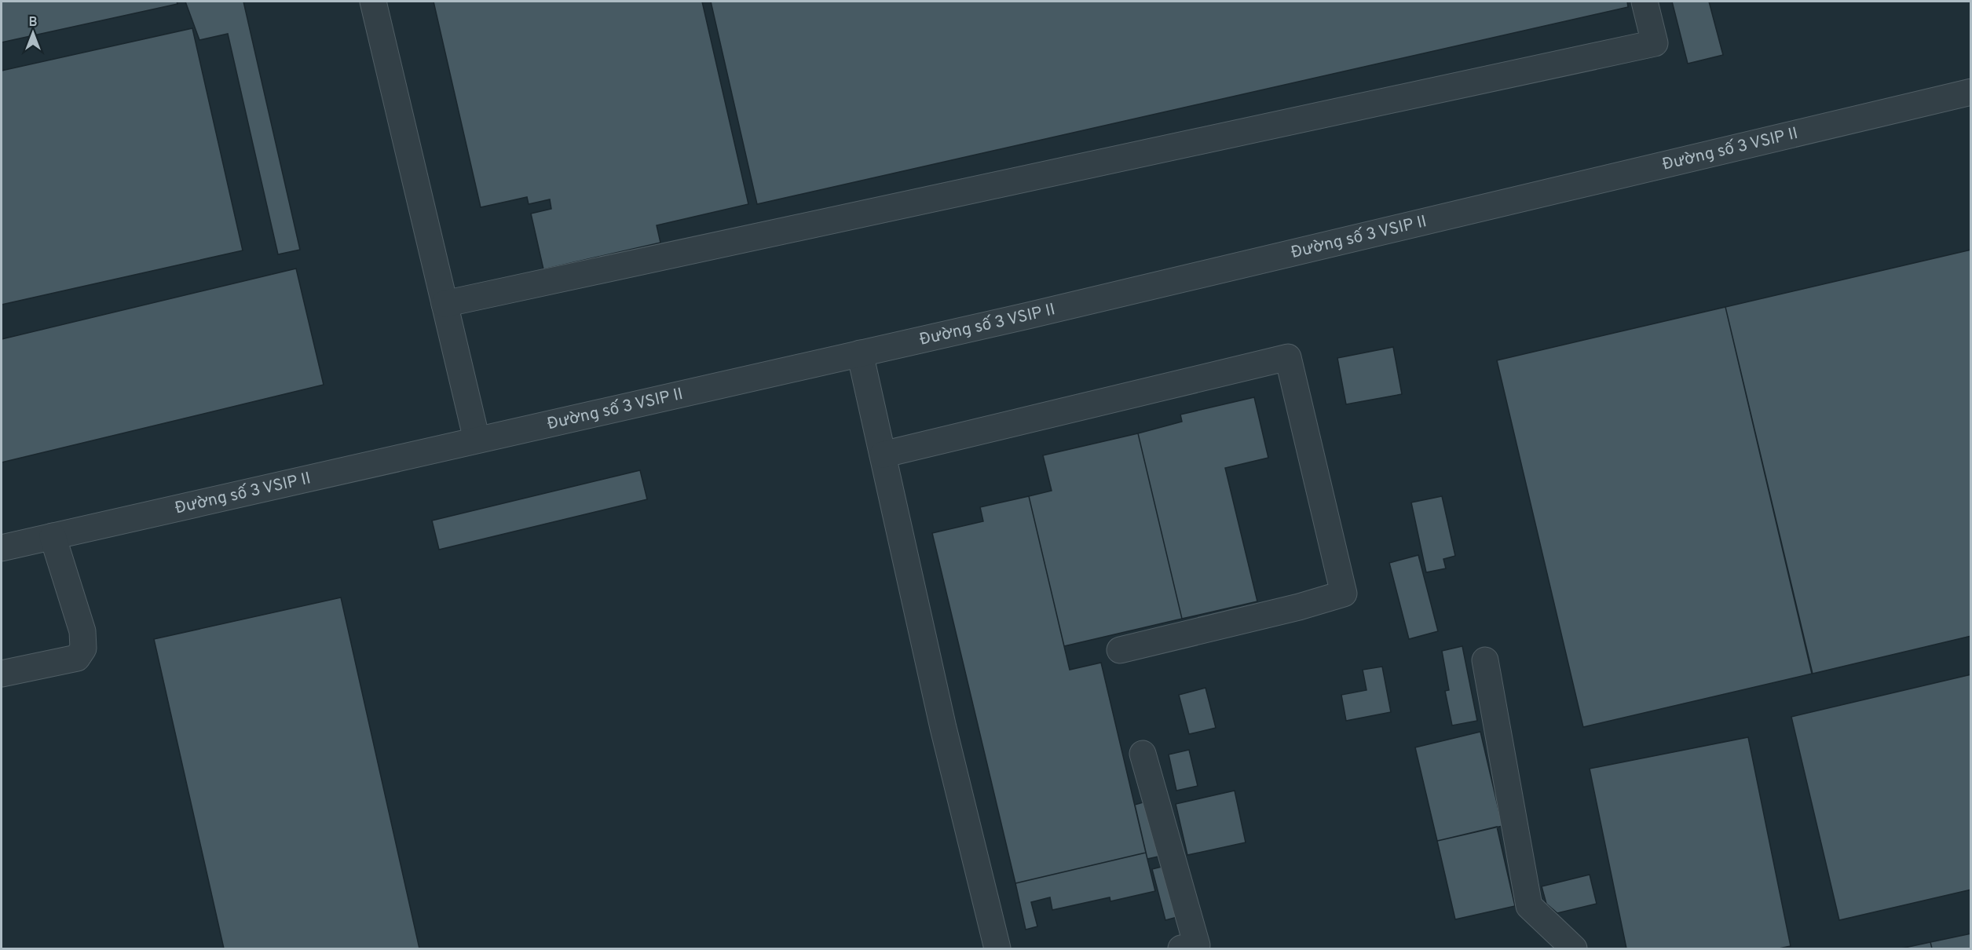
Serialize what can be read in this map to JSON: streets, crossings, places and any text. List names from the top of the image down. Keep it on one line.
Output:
{"streets":{"street":["Đường số 3 VSIP II"]},"north":"top"}
